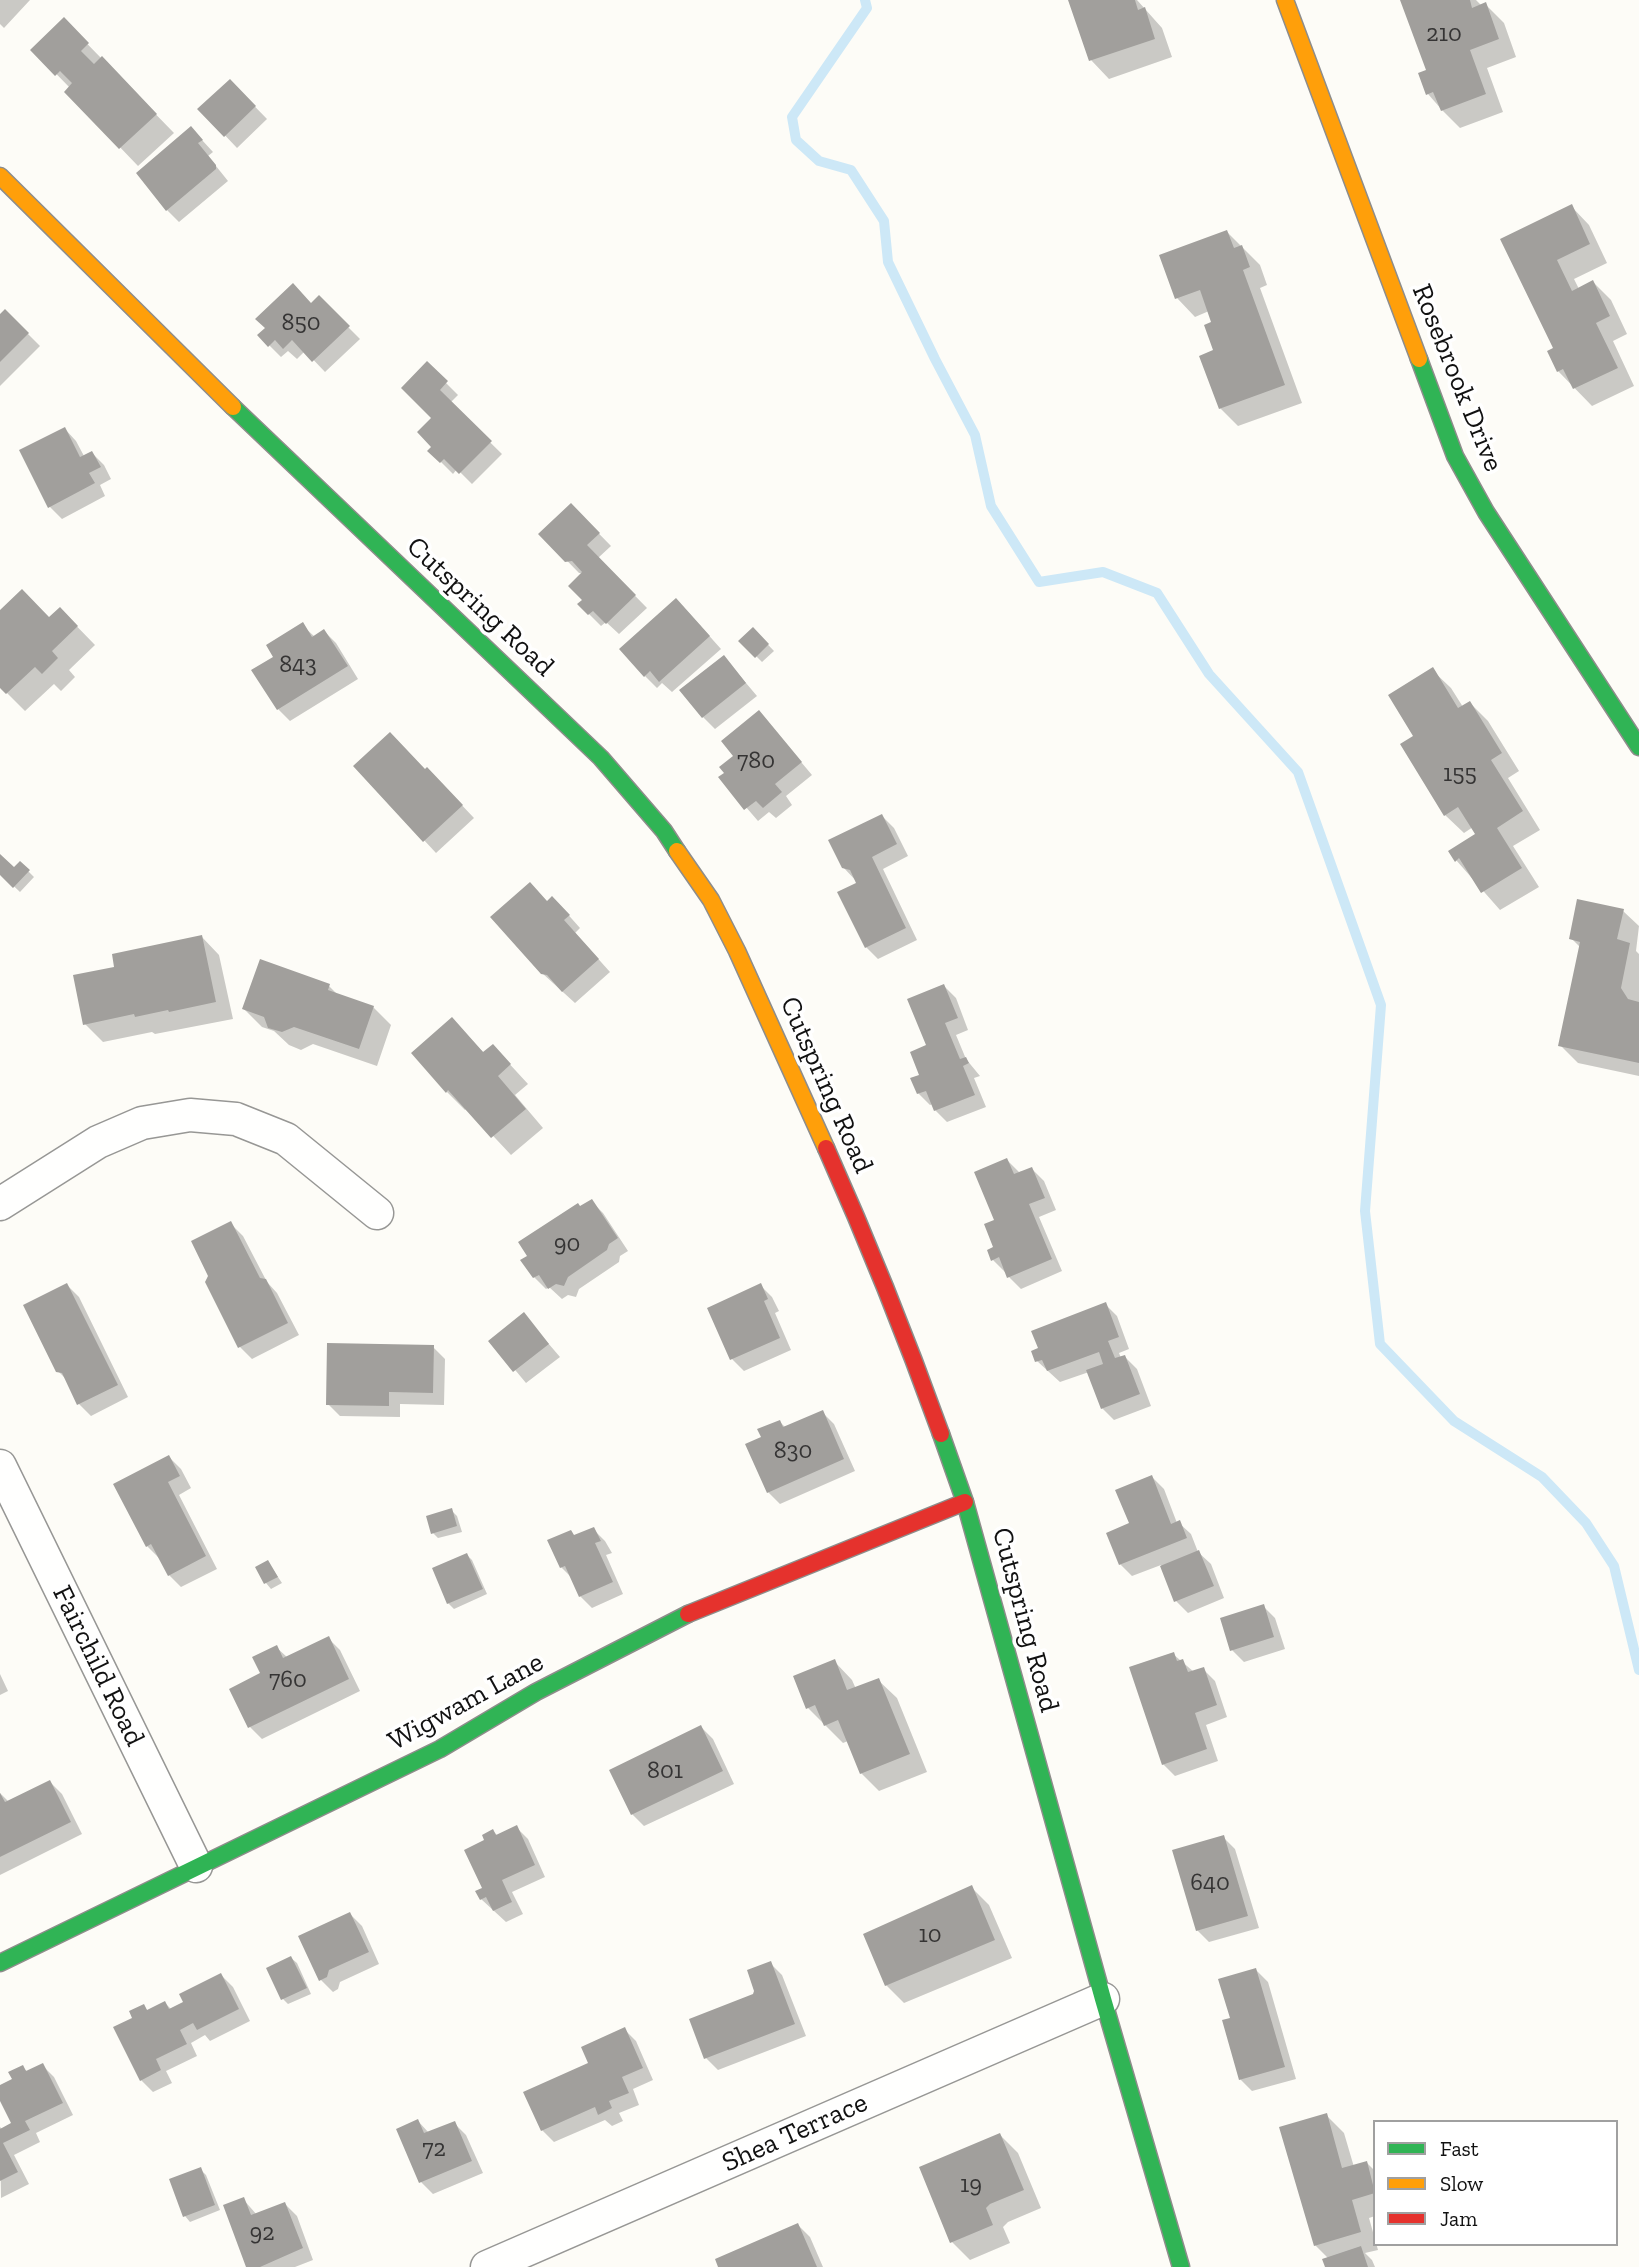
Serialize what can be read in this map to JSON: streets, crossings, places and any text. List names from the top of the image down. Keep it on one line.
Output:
{"streets":{"street":["Rosebrook Drive","Cutspring Road","Fairchild Road","Wigwam Lane","Shea Terrace"]},"crossings":[["Cutspring Road","Wigwam Lane"],["Cutspring Road","Shea Terrace"],["Fairchild Road","Wigwam Lane"]],"house_numbers":["210","850","843","780","155","90","830","760","801","640","10","72","19","92"],"legend":["Fast","Slow","Jam"]}
